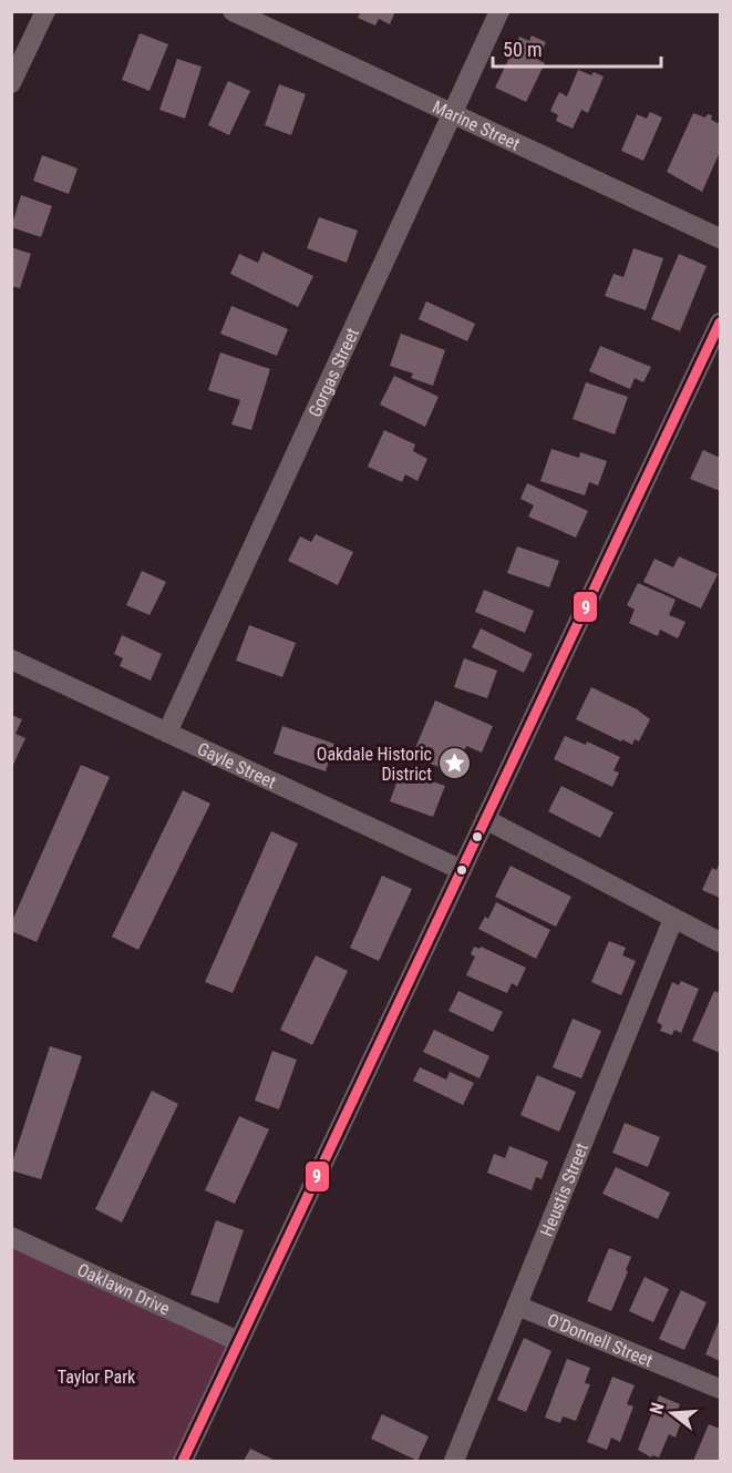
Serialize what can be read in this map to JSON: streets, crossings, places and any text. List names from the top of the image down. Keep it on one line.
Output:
{"streets":{"street":["Marine Street","Gorgas Street","Gayle Street","Heustis Street","Oaklawn Drive","O'Donnell Street"]},"crossings":[["Marine Street","Gorgas Street"],["Gorgas Street","Gayle Street"],["Heustis Street","O'Donnell Street"]],"parks":["Taylor Park"],"places":{"place":["Oakdale Historic District"]},"lines":["transit line 9"],"scale_bar":"50 m","north":"left"}
